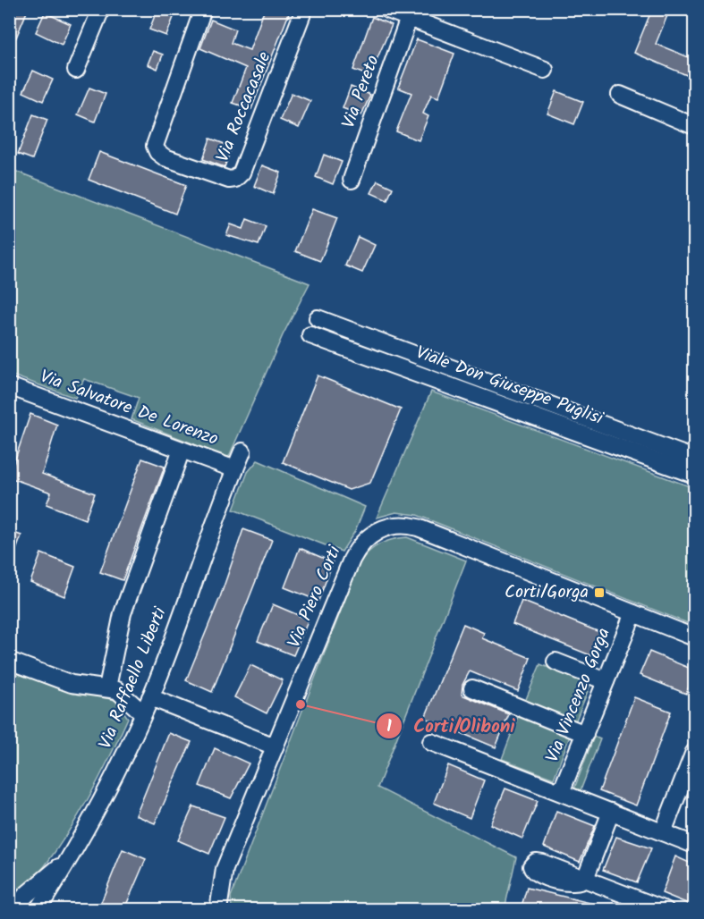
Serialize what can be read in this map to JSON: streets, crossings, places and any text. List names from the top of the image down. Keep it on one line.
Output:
{"streets":{"street":["Via Pereto","Via Roccacasale","Viale Don Giuseppe Puglisi","Via Salvatore De Lorenzo","Via Piero Corti","Via Raffaello Liberti","Via Vincenzo Gorga"]},"crossings":[["Via Salvatore De Lorenzo","Via Raffaello Liberti"],["Via Piero Corti","Via Vincenzo Gorga"]],"places":{"transit":["Corti/Gorga"],"other":["Corti/Oliboni"]}}
